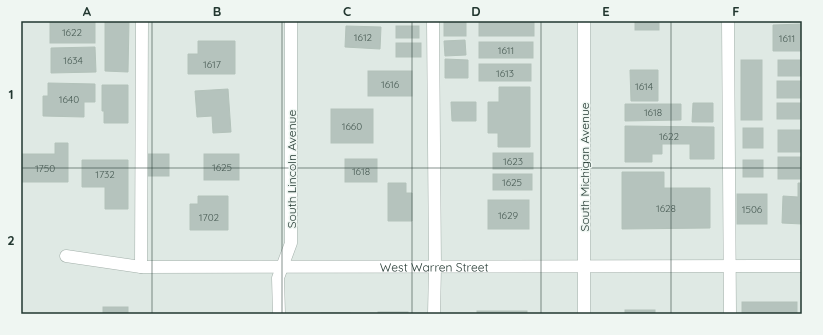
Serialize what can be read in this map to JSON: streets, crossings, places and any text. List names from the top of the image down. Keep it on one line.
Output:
{"streets":{"street":["South Michigan Avenue","South Lincoln Avenue","West Warren Street"]},"crossings":[["South Michigan Avenue","West Warren Street"],["South Lincoln Avenue","West Warren Street"]],"house_numbers":["1622","1612","1611","1611","1634","1617","1613","1616","1614","1640","1618","1660","1622","1623","1625","1750","1618","1732","1625","1628","1506","1629","1702"],"grid":{"columns":["A","B","C","D","E","F"],"rows":["1","2"]}}
